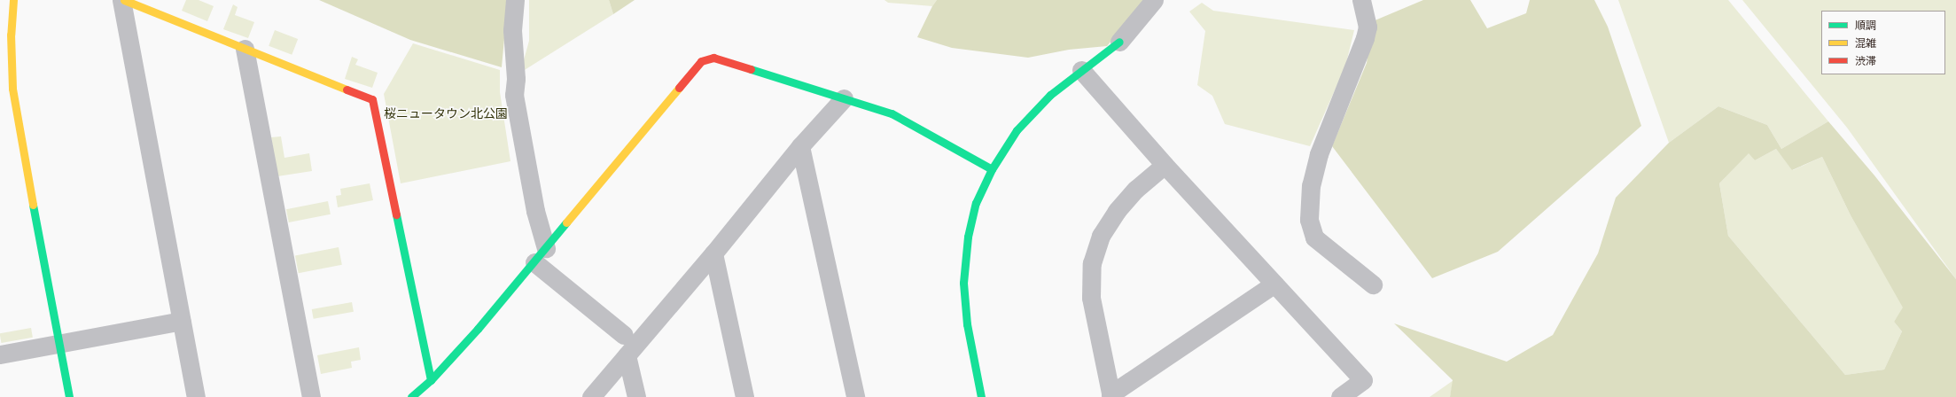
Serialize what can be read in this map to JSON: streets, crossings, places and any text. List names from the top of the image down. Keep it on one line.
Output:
{"parks":["桜ニュータウン北公園"],"legend":["順調","混雑","渋滞"]}
